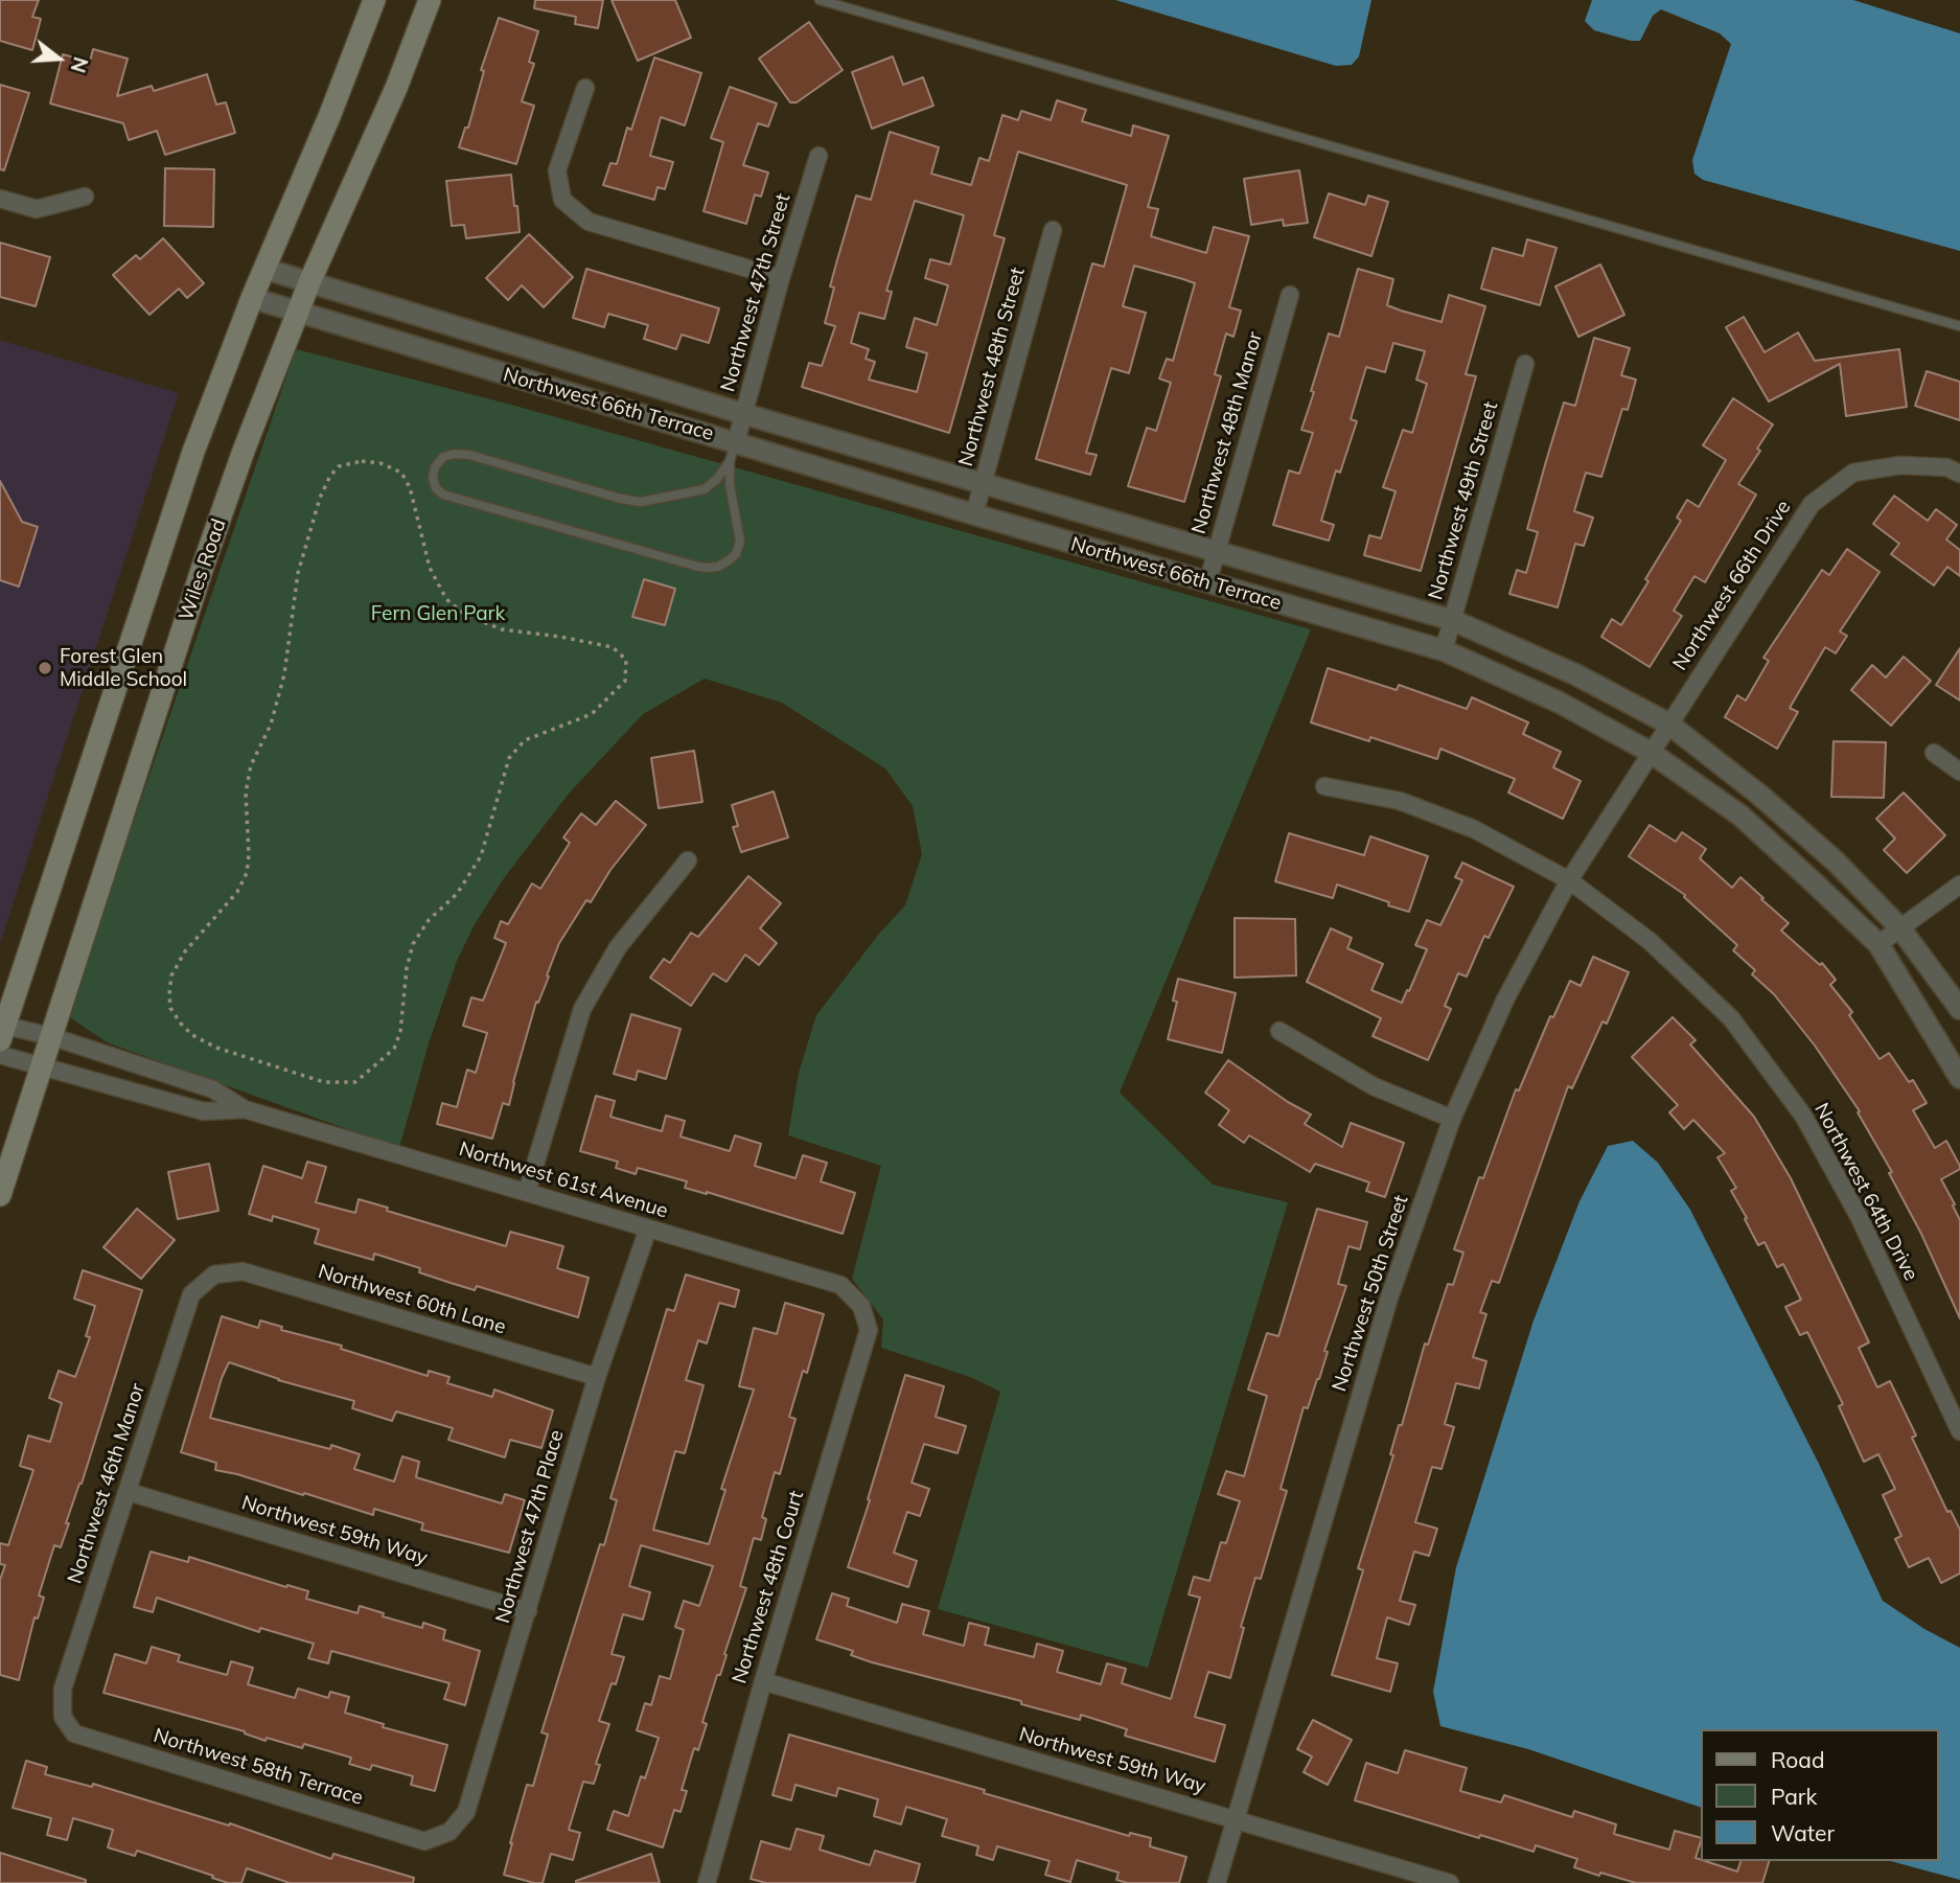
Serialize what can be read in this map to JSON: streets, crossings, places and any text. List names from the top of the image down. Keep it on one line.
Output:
{"streets":{"main road":["Wiles Road"],"street":["Northwest 47th Street","Northwest 48th Street","Northwest 66th Terrace","Northwest 48th Manor","Northwest 49th Street","Northwest 66th Drive","Northwest 61st Avenue","Northwest 64th Drive","Northwest 50th Street","Northwest 60th Lane","Northwest 46th Manor","Northwest 47th Place","Northwest 59th Way","Northwest 48th Court","Northwest 58th Terrace"]},"crossings":[["Northwest 47th Street","Northwest 66th Terrace"],["Northwest 48th Street","Northwest 66th Terrace"],["Northwest 66th Terrace","Northwest 48th Manor"],["Northwest 66th Terrace","Northwest 49th Street"],["Northwest 66th Terrace","Wiles Road"],["Northwest 66th Terrace","Northwest 66th Drive"],["Northwest 66th Terrace","Northwest 50th Street"],["Wiles Road","Northwest 61st Avenue"],["Northwest 66th Drive","Northwest 50th Street"],["Northwest 61st Avenue","Northwest 47th Place"],["Northwest 61st Avenue","Northwest 48th Court"],["Northwest 64th Drive","Northwest 50th Street"],["Northwest 50th Street","Northwest 59th Way"],["Northwest 60th Lane","Northwest 46th Manor"],["Northwest 60th Lane","Northwest 47th Place"],["Northwest 46th Manor","Northwest 59th Way"],["Northwest 46th Manor","Northwest 58th Terrace"],["Northwest 47th Place","Northwest 59th Way"],["Northwest 47th Place","Northwest 58th Terrace"],["Northwest 59th Way","Northwest 48th Court"]],"parks":["Fern Glen Park"],"places":["Forest Glen Middle School"],"legend":["Road","Park","Water"],"north":"right"}
